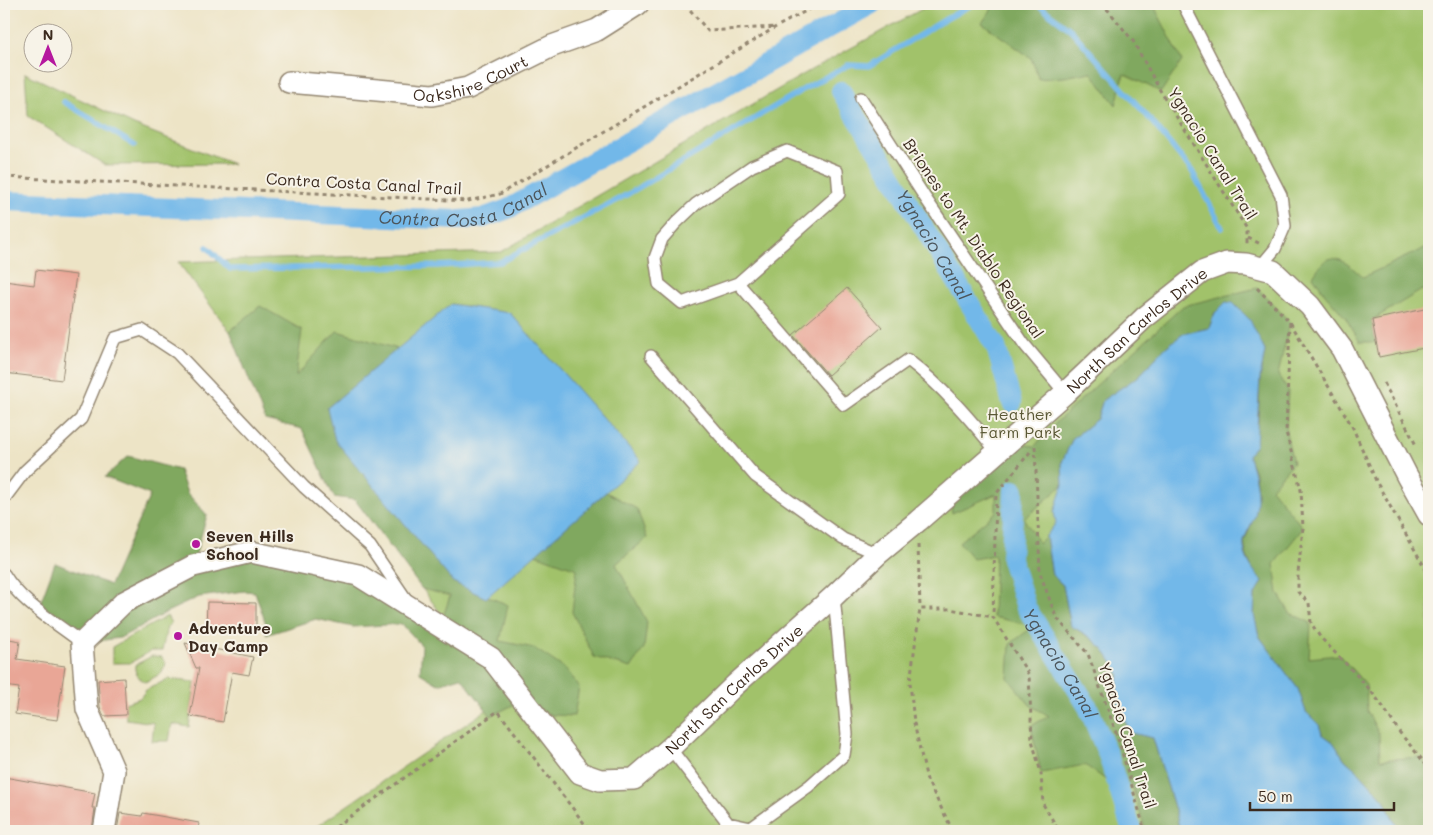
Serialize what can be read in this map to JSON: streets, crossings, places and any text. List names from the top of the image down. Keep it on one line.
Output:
{"streets":{"street":["Oakshire Court","North San Carlos Drive"],"lane":["Briones to Mt. Diablo Regional"],"path":["Ygnacio Canal Trail","Contra Costa Canal Trail"]},"crossings":[["Ygnacio Canal Trail","North San Carlos Drive"],["Briones to Mt. Diablo Regional","North San Carlos Drive"]],"water":["Contra Costa Canal","Ygnacio Canal"],"parks":["Heather Farm Park"],"places":["Seven Hills School","Adventure Day Camp"],"scale_bar":"50 m","north":"top"}
